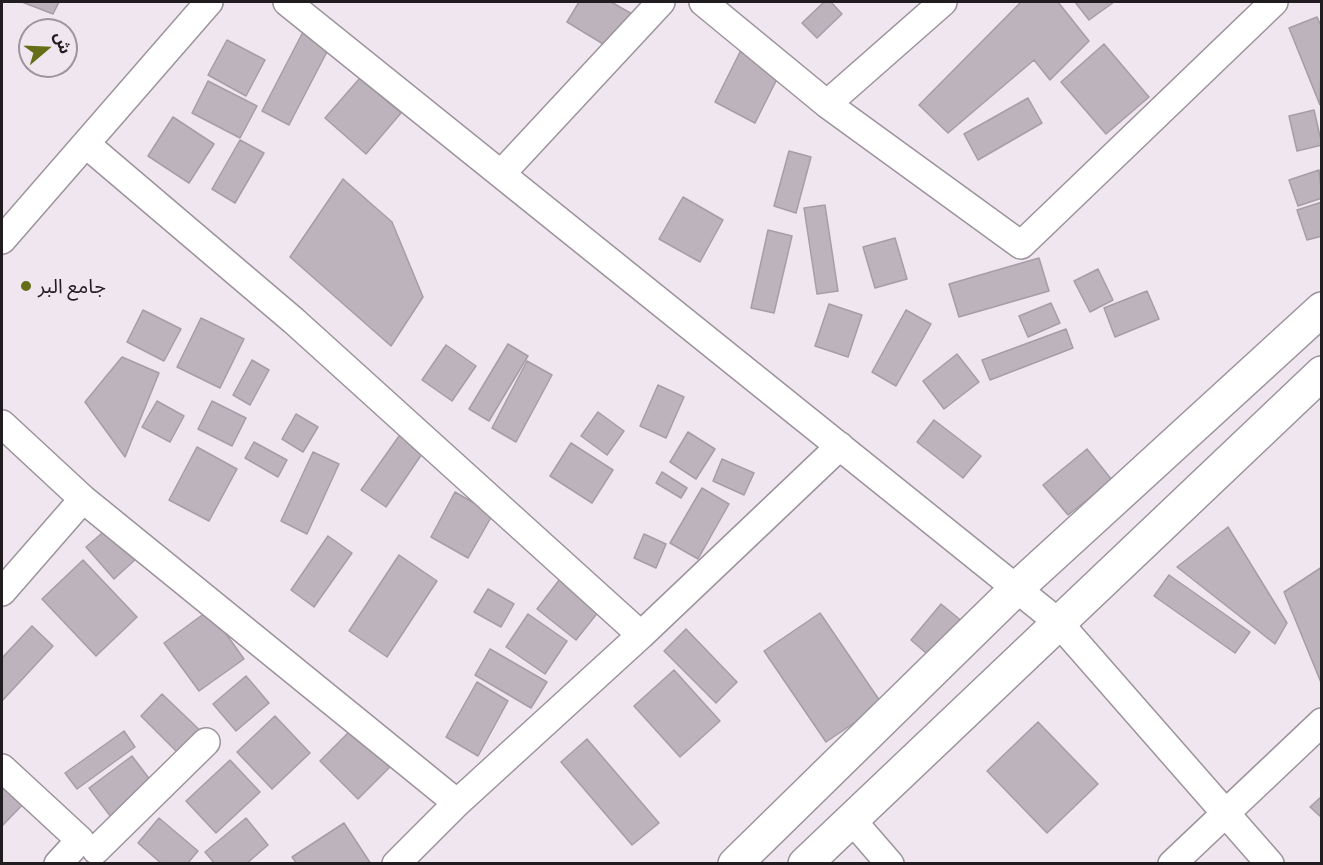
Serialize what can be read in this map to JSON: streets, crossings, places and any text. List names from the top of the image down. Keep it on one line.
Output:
{"places":["جامع البر"],"north":"right"}
